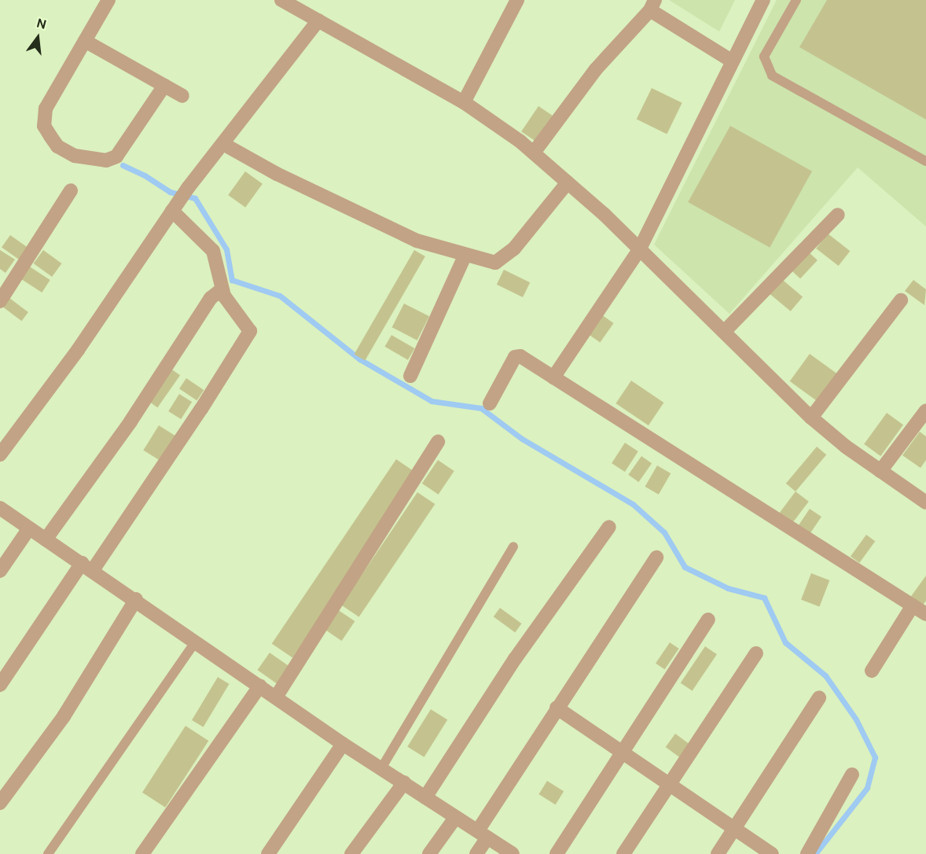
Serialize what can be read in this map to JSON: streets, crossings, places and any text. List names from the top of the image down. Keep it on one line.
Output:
{"north":"top"}
